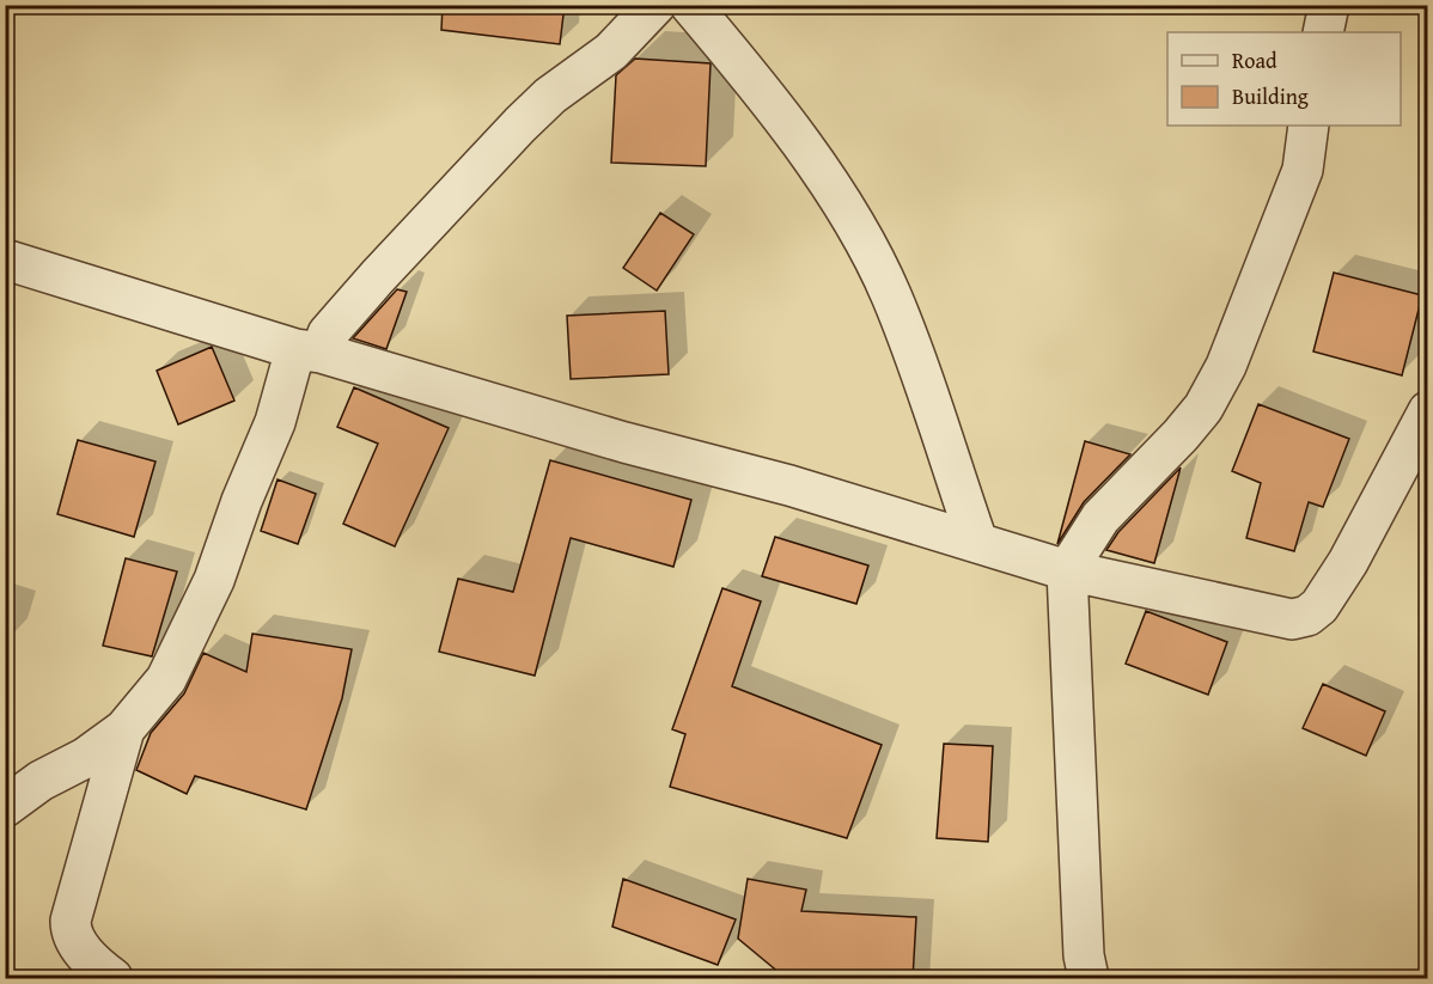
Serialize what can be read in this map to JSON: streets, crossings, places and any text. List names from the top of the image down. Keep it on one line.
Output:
{"legend":["Road","Building"]}
